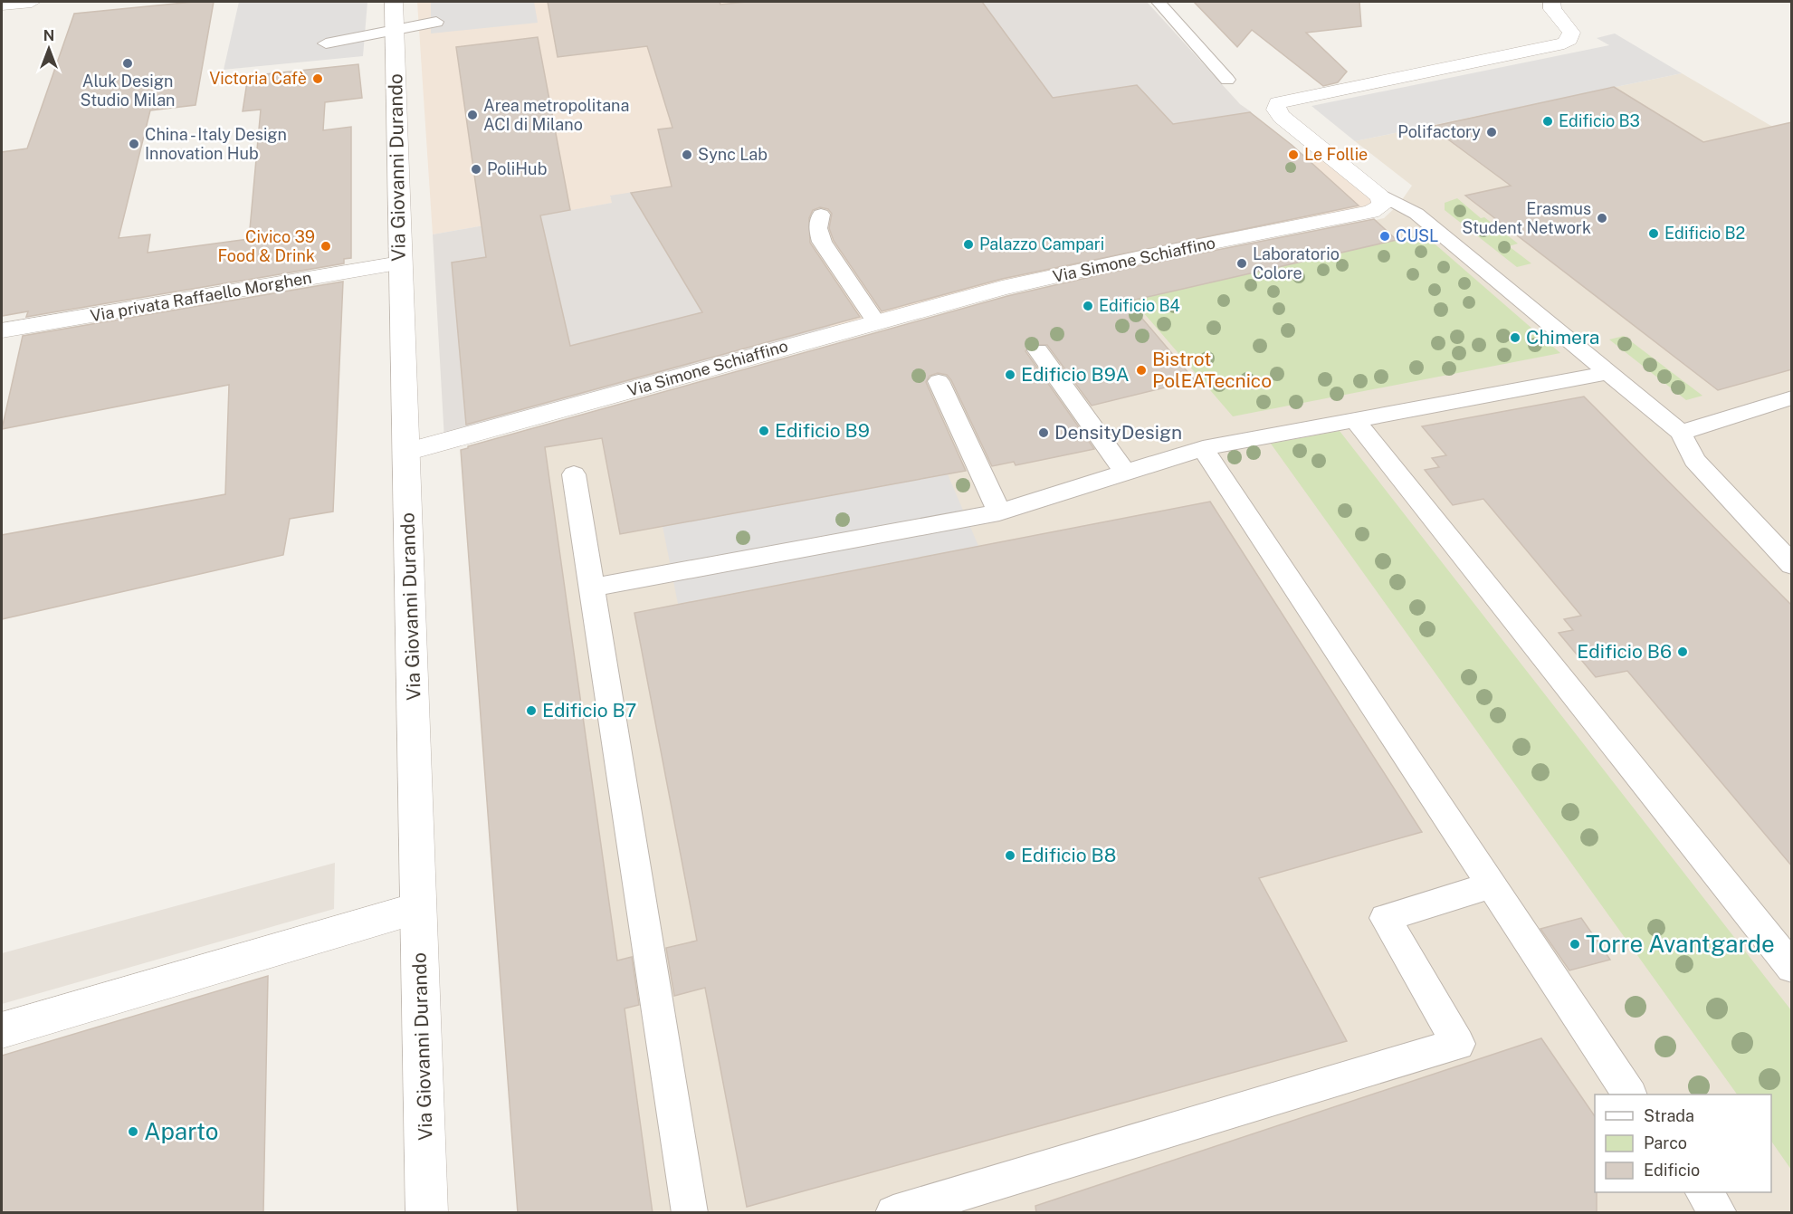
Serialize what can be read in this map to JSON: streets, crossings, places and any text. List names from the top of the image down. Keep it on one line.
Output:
{"streets":{"street":["Via Giovanni Durando","Via Simone Schiaffino","Via privata Raffaello Morghen"]},"crossings":[["Via Giovanni Durando","Via Simone Schiaffino"],["Via Giovanni Durando","Via privata Raffaello Morghen"]],"places":["Aluk Design Studio Milan","Victoria Cafè","Area metropolitana ACI di Milano","Edificio B3","Polifactory","China - Italy Design Innovation Hub","Sync Lab","Le Follie","PoliHub","Erasmus Student Network","Edificio B2","CUSL","Palazzo Campari","Civico 39 Food & Drink","Laboratorio Colore","Edificio B4","Chimera","Bistrot PolEATecnico","Edificio B9A","Edificio B9","DensityDesign","Edificio B6","Edificio B7","Edificio B8","Torre Avantgarde","Aparto"],"legend":["Strada","Parco","Edificio"],"north":"top"}
